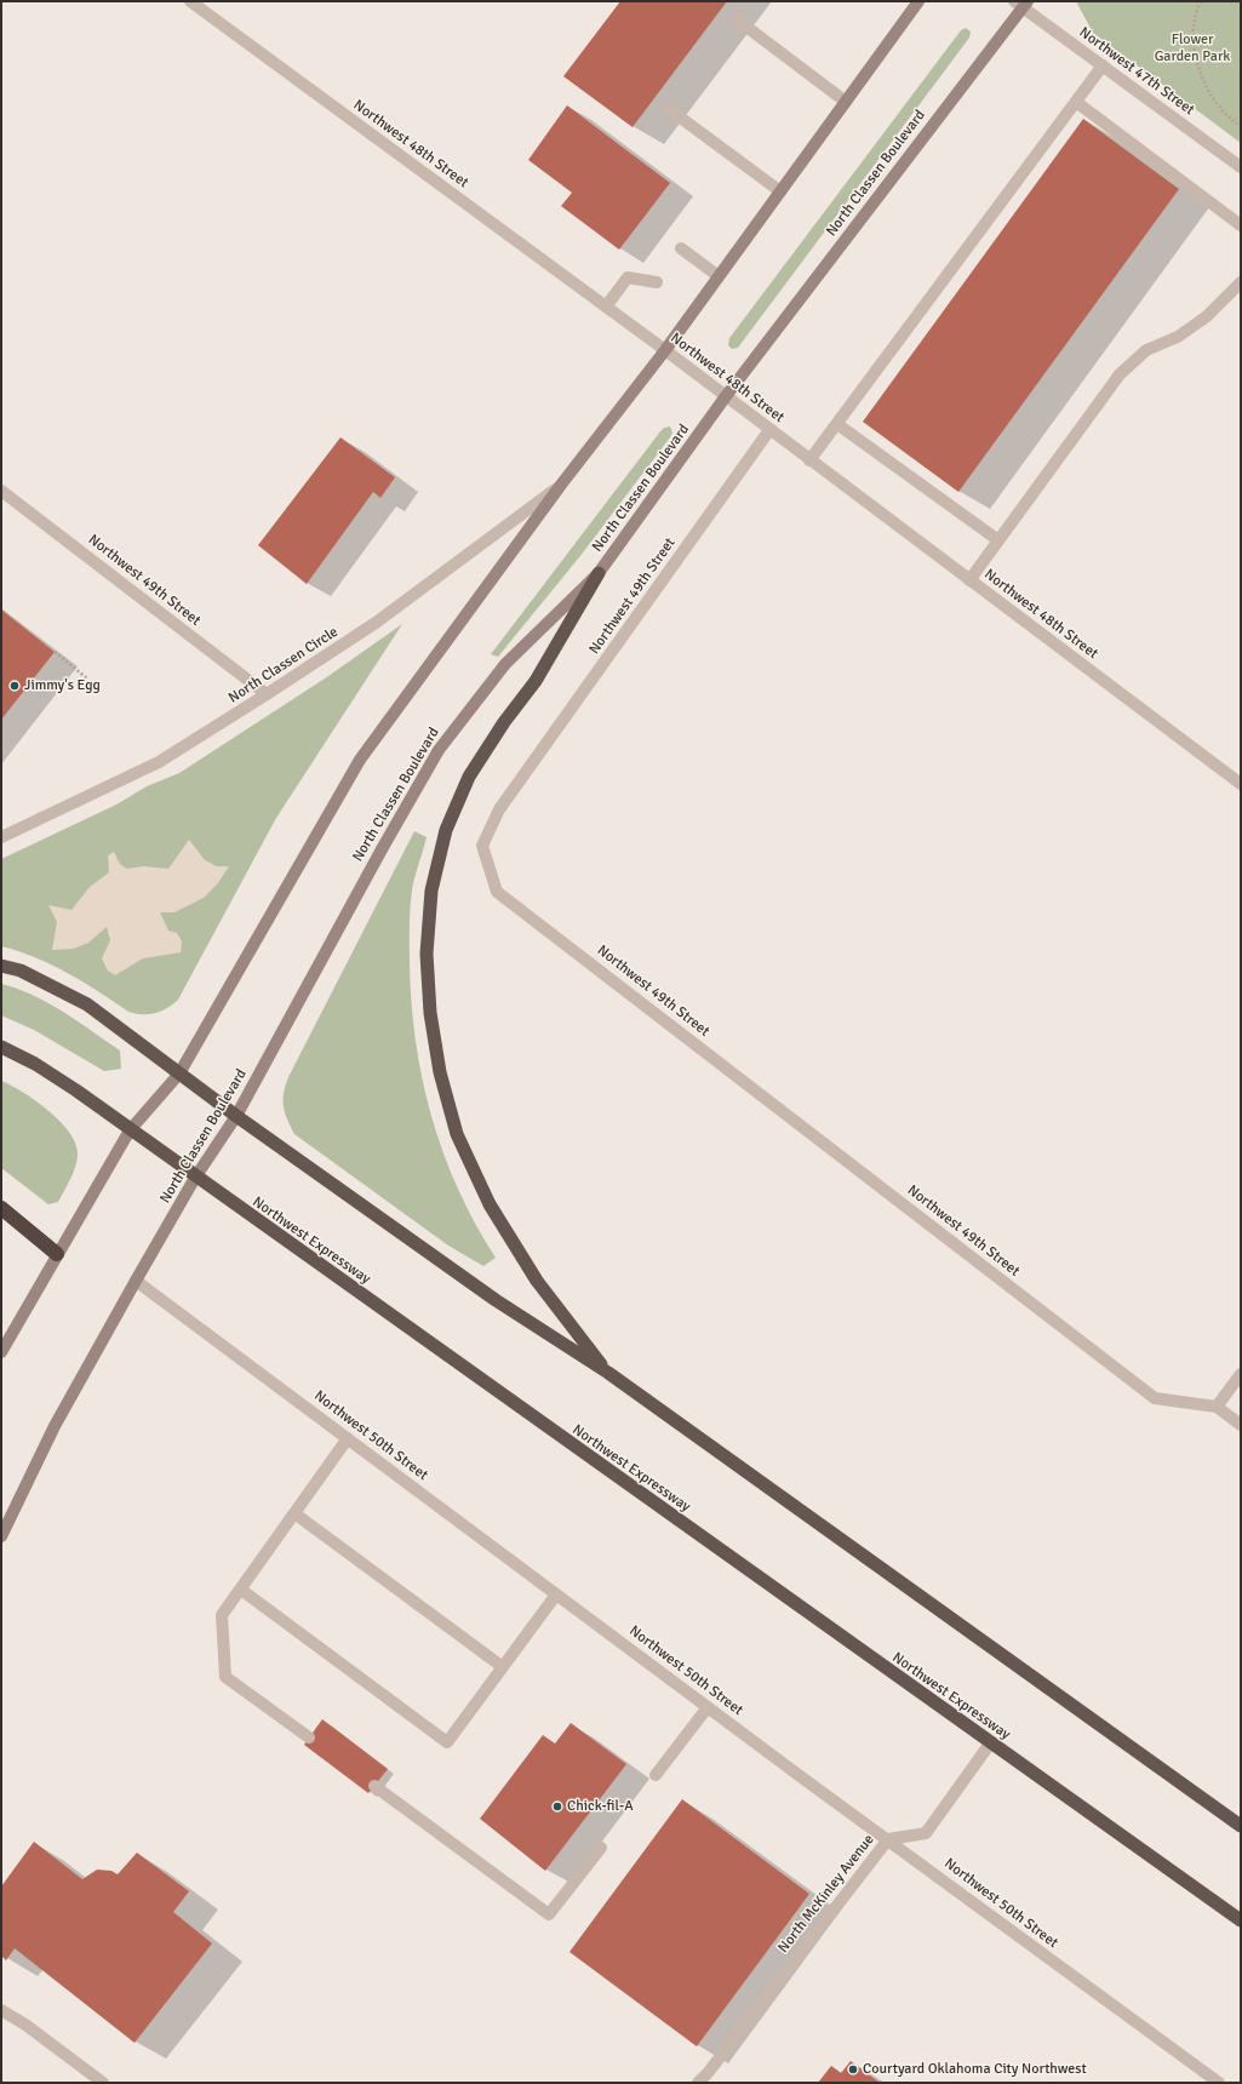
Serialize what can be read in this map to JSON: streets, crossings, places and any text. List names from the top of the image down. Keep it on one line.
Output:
{"streets":{"highway":["Northwest Expressway"],"main road":["North Classen Boulevard"],"street":["Northwest 47th Street","Northwest 48th Street","Northwest 49th Street","North Classen Circle","Northwest 50th Street","North McKinley Avenue"]},"crossings":[["Northwest 47th Street","North Classen Boulevard"],["Northwest 48th Street","North Classen Boulevard"],["Northwest 48th Street","Northwest 49th Street"],["North Classen Boulevard","Northwest Expressway"],["North Classen Boulevard","Northwest 50th Street"],["Northwest 49th Street","North Classen Circle"],["Northwest Expressway","North McKinley Avenue"],["Northwest 50th Street","North McKinley Avenue"]],"parks":["Flower Garden Park"],"places":["Jimmy's Egg","Chick-fil-A","Courtyard Oklahoma City Northwest"]}
